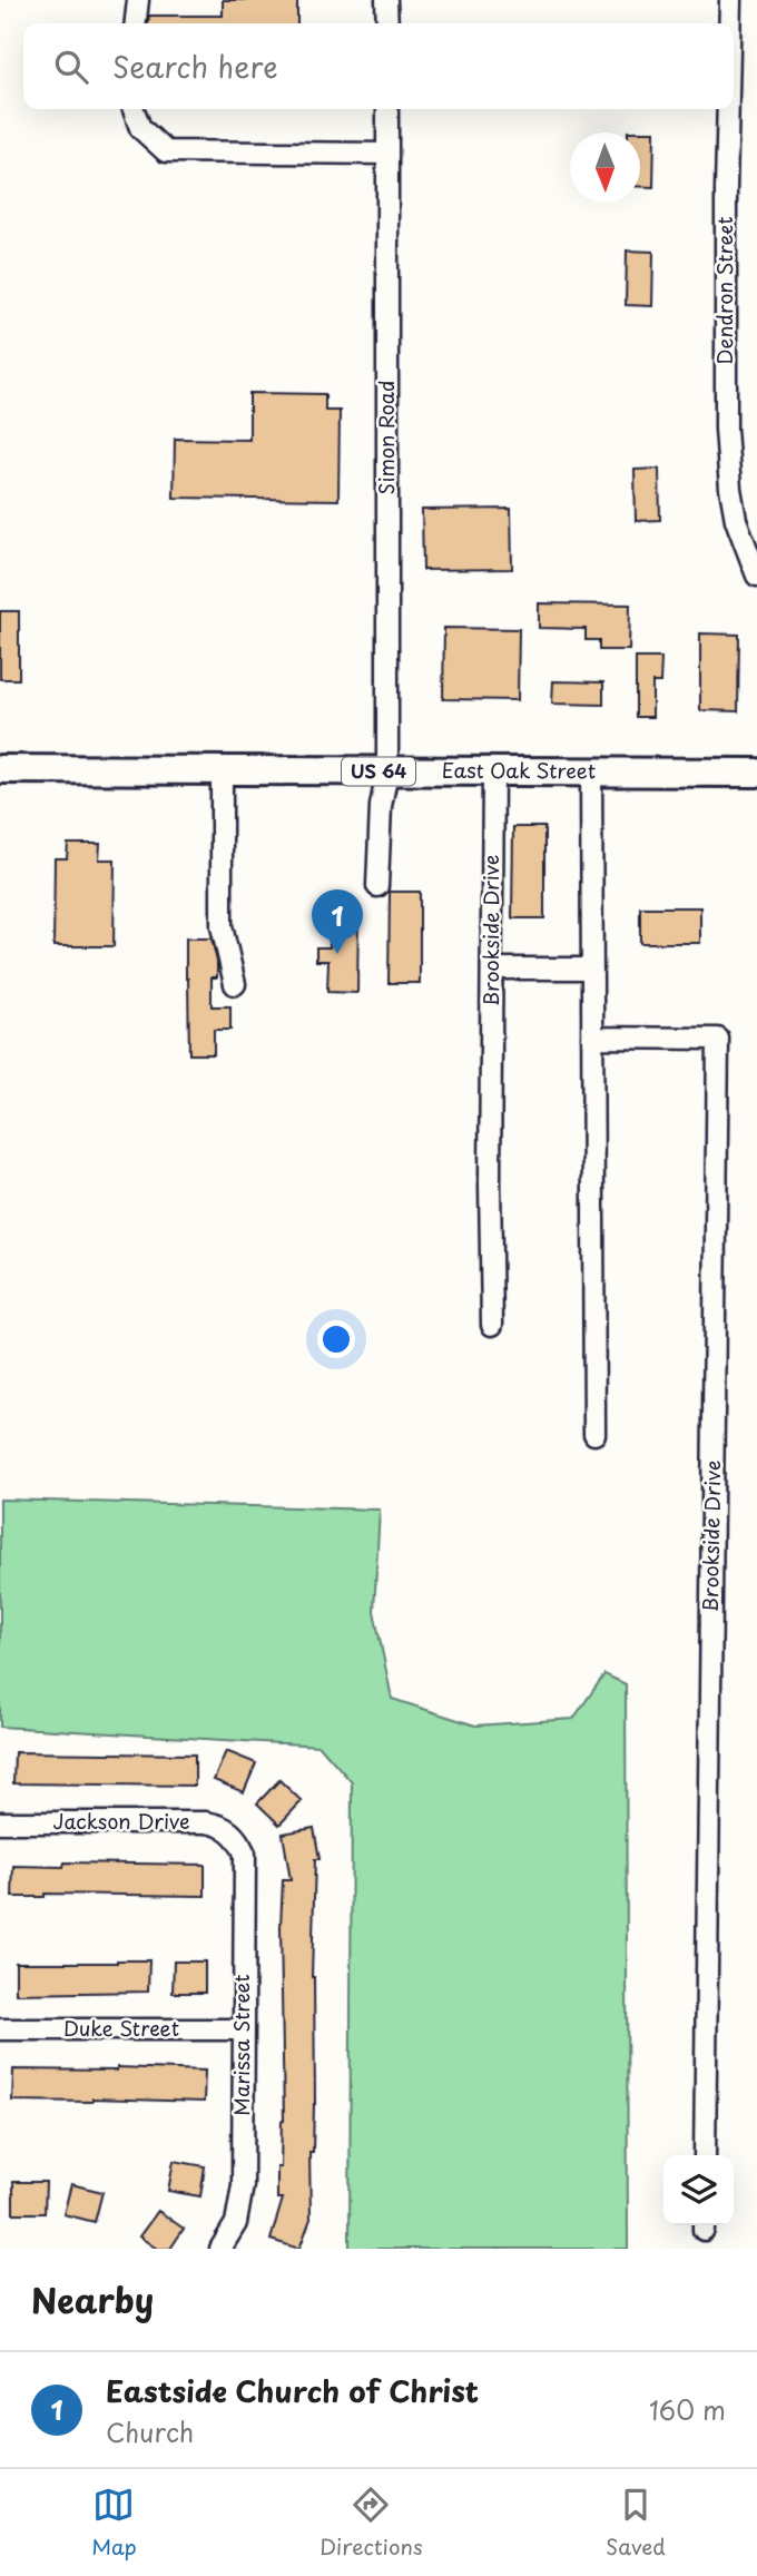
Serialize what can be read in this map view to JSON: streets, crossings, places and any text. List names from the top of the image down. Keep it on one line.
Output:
{"streets":{"highway":["US 64","East Oak Street"],"street":["Dendron Street","Simon Road","Brookside Drive","Jackson Drive","Duke Street","Marissa Street"]},"crossings":[["Simon Road","East Oak Street"],["East Oak Street","Brookside Drive"],["Jackson Drive","Marissa Street"],["Duke Street","Marissa Street"]],"north":"bottom","page":{"search":"Search here","pins":"1","heading":"Nearby","list":[{"mark":"1","name":"Eastside Church of Christ","note":"Church","value":"160 m"}],"nav":["Map","Directions","Saved"]}}
